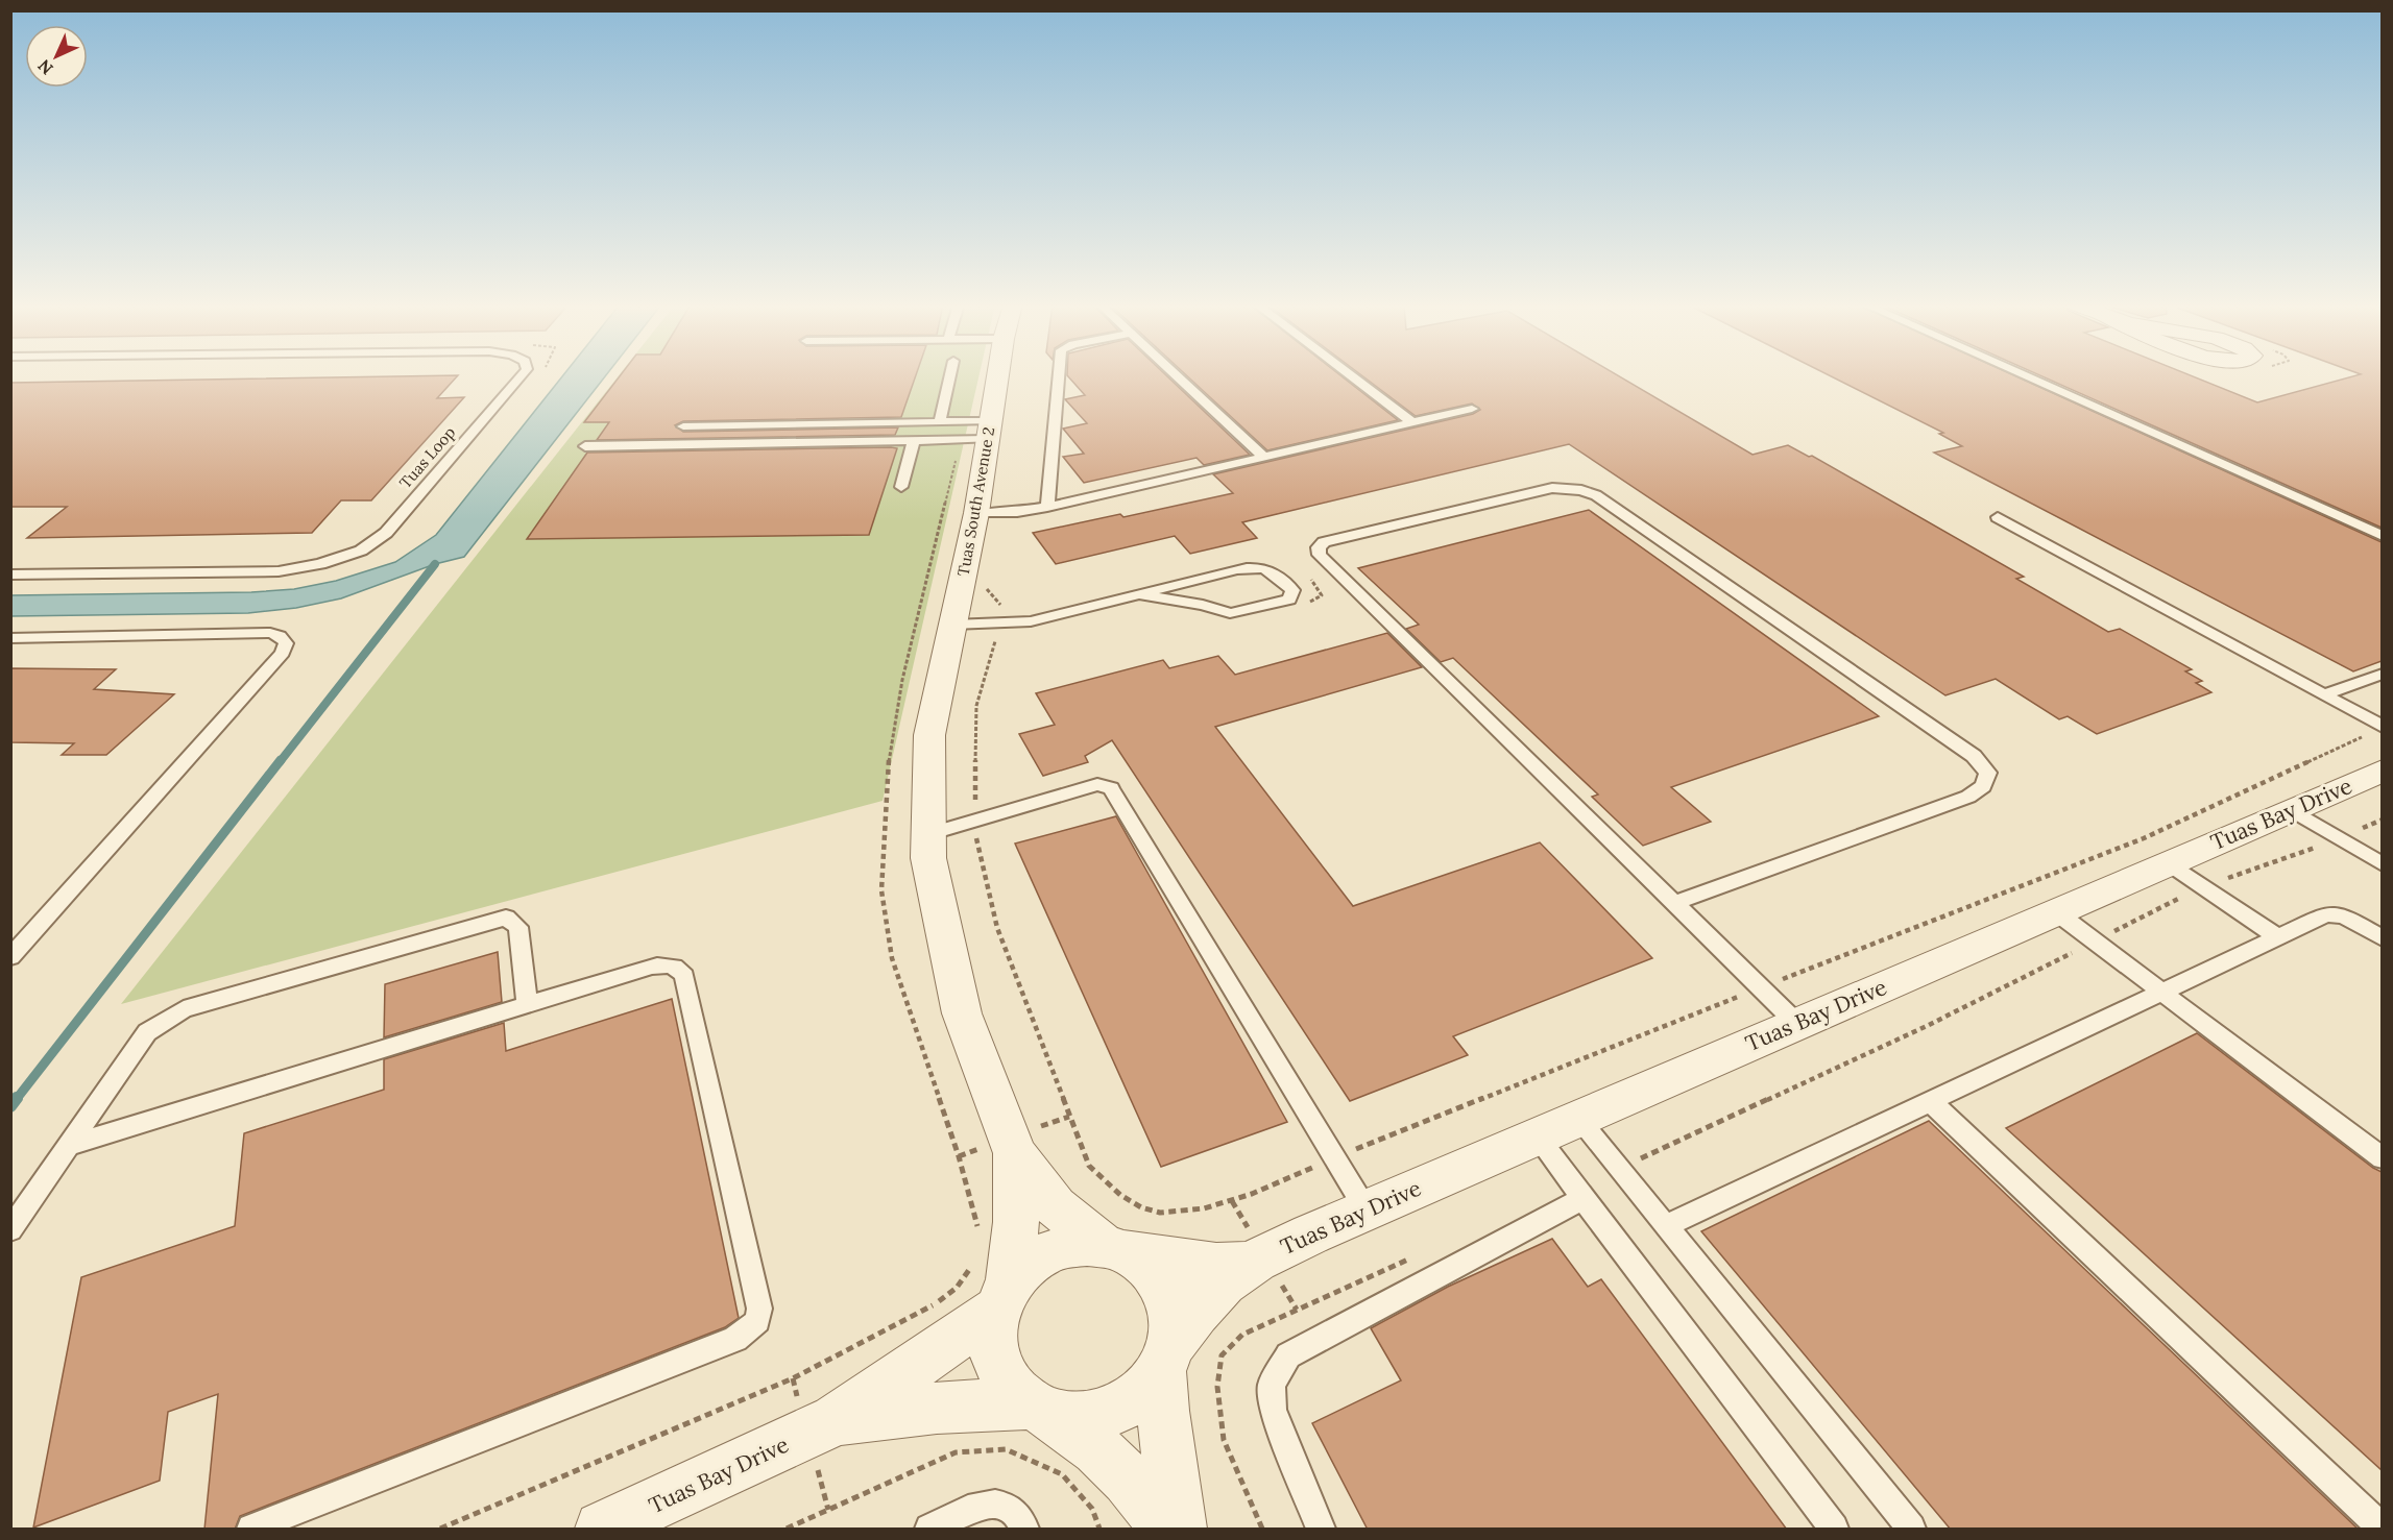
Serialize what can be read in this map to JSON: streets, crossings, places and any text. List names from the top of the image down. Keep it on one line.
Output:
{"streets":{"street":["Tuas South Avenue 2","Tuas Bay Drive"],"lane":["Tuas Loop"]},"crossings":[["Tuas South Avenue 2","Tuas Bay Drive"]],"north":"bottom left"}
